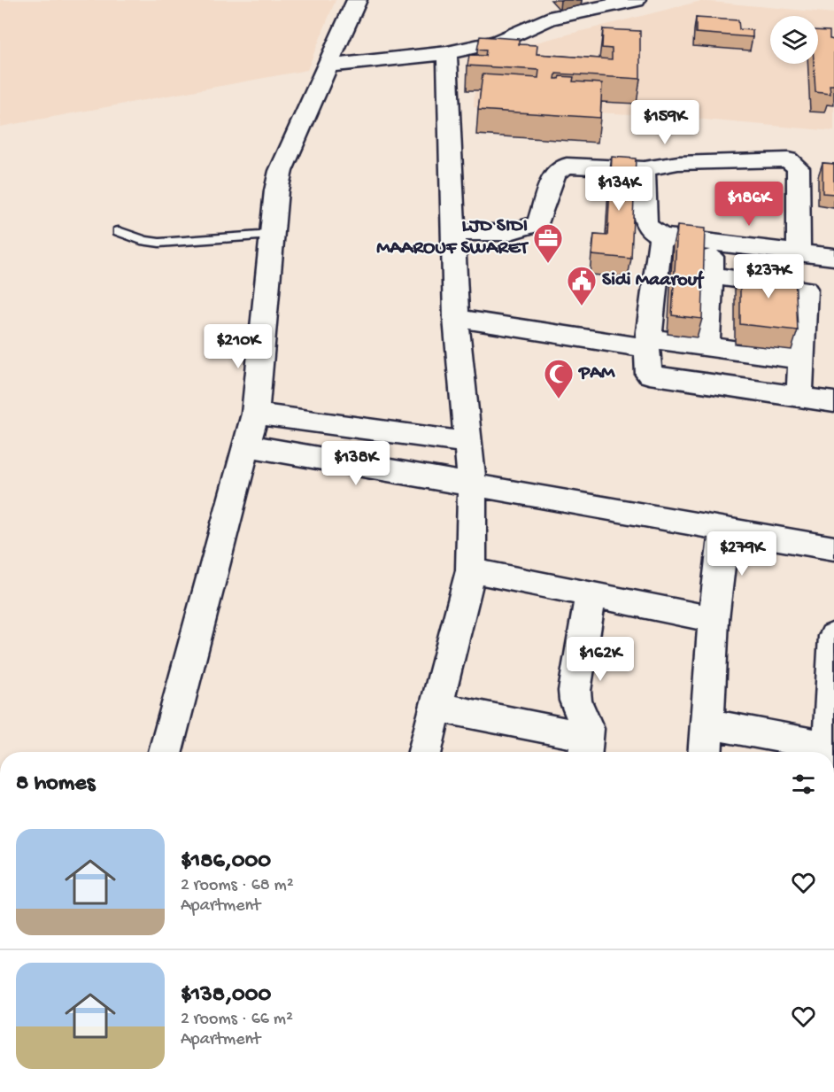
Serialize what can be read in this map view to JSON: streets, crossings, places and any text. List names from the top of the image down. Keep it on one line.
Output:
{"places":{"office":["LJD SIDI MAAROUF SWARET"],"public building":["Sidi Maarouf"],"mosque":["PAM"]},"page":{"price":["$159K","$134K","$186K","$237K","$210K","$138K","$279K","$162K"],"heading":"8 homes","list":[{"name":"$186,000","note":"2 rooms · 68 m² · Apartment"},{"name":"$138,000","note":"2 rooms · 66 m² · Apartment"}]}}
